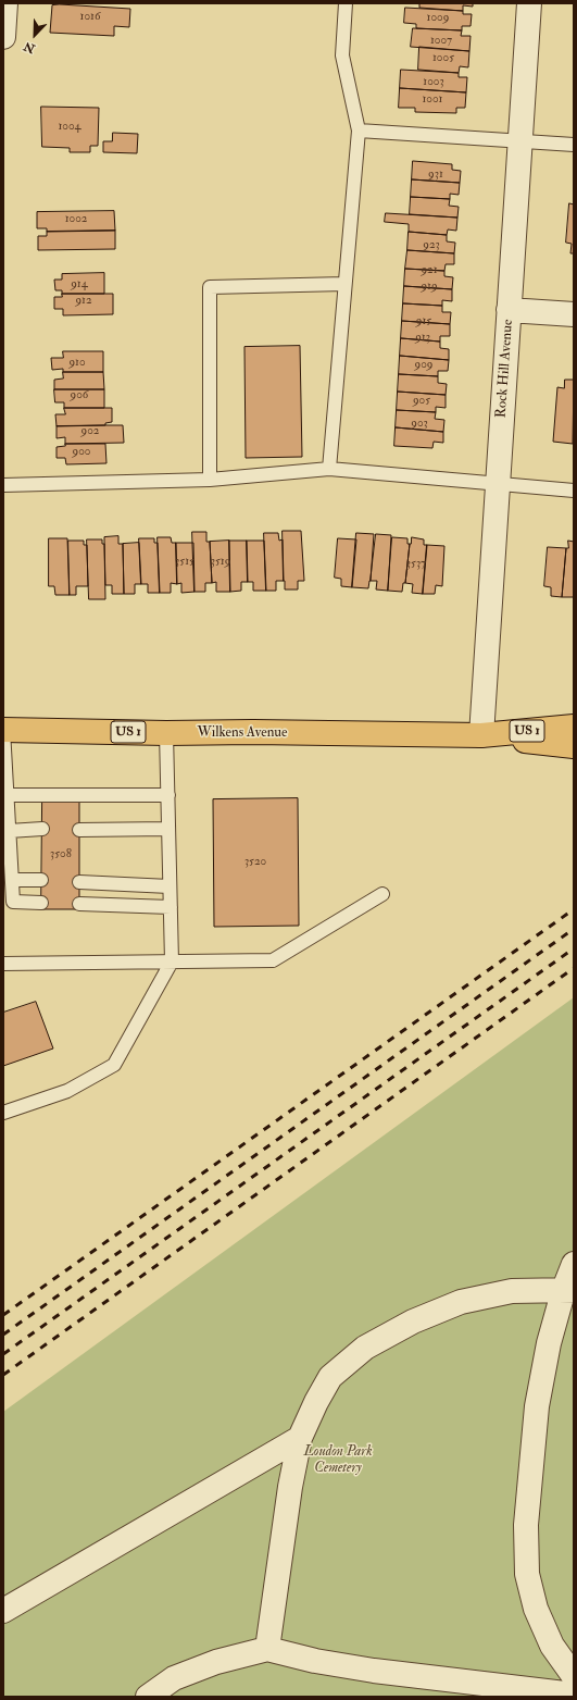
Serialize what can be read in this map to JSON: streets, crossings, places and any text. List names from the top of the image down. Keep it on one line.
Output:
{"streets":{"main road":["US 1","Wilkens Avenue"],"street":["Rock Hill Avenue"]},"crossings":[["Rock Hill Avenue","Wilkens Avenue"]],"parks":["Loudon Park Cemetery"],"house_numbers":["1016","1009","1007","1005","1003","1001","1004","931","1002","923","921","914","919","912","915","913","910","909","906","905","903","902","900","3515","3519","3537","3508","3520"],"north":"bottom left"}
